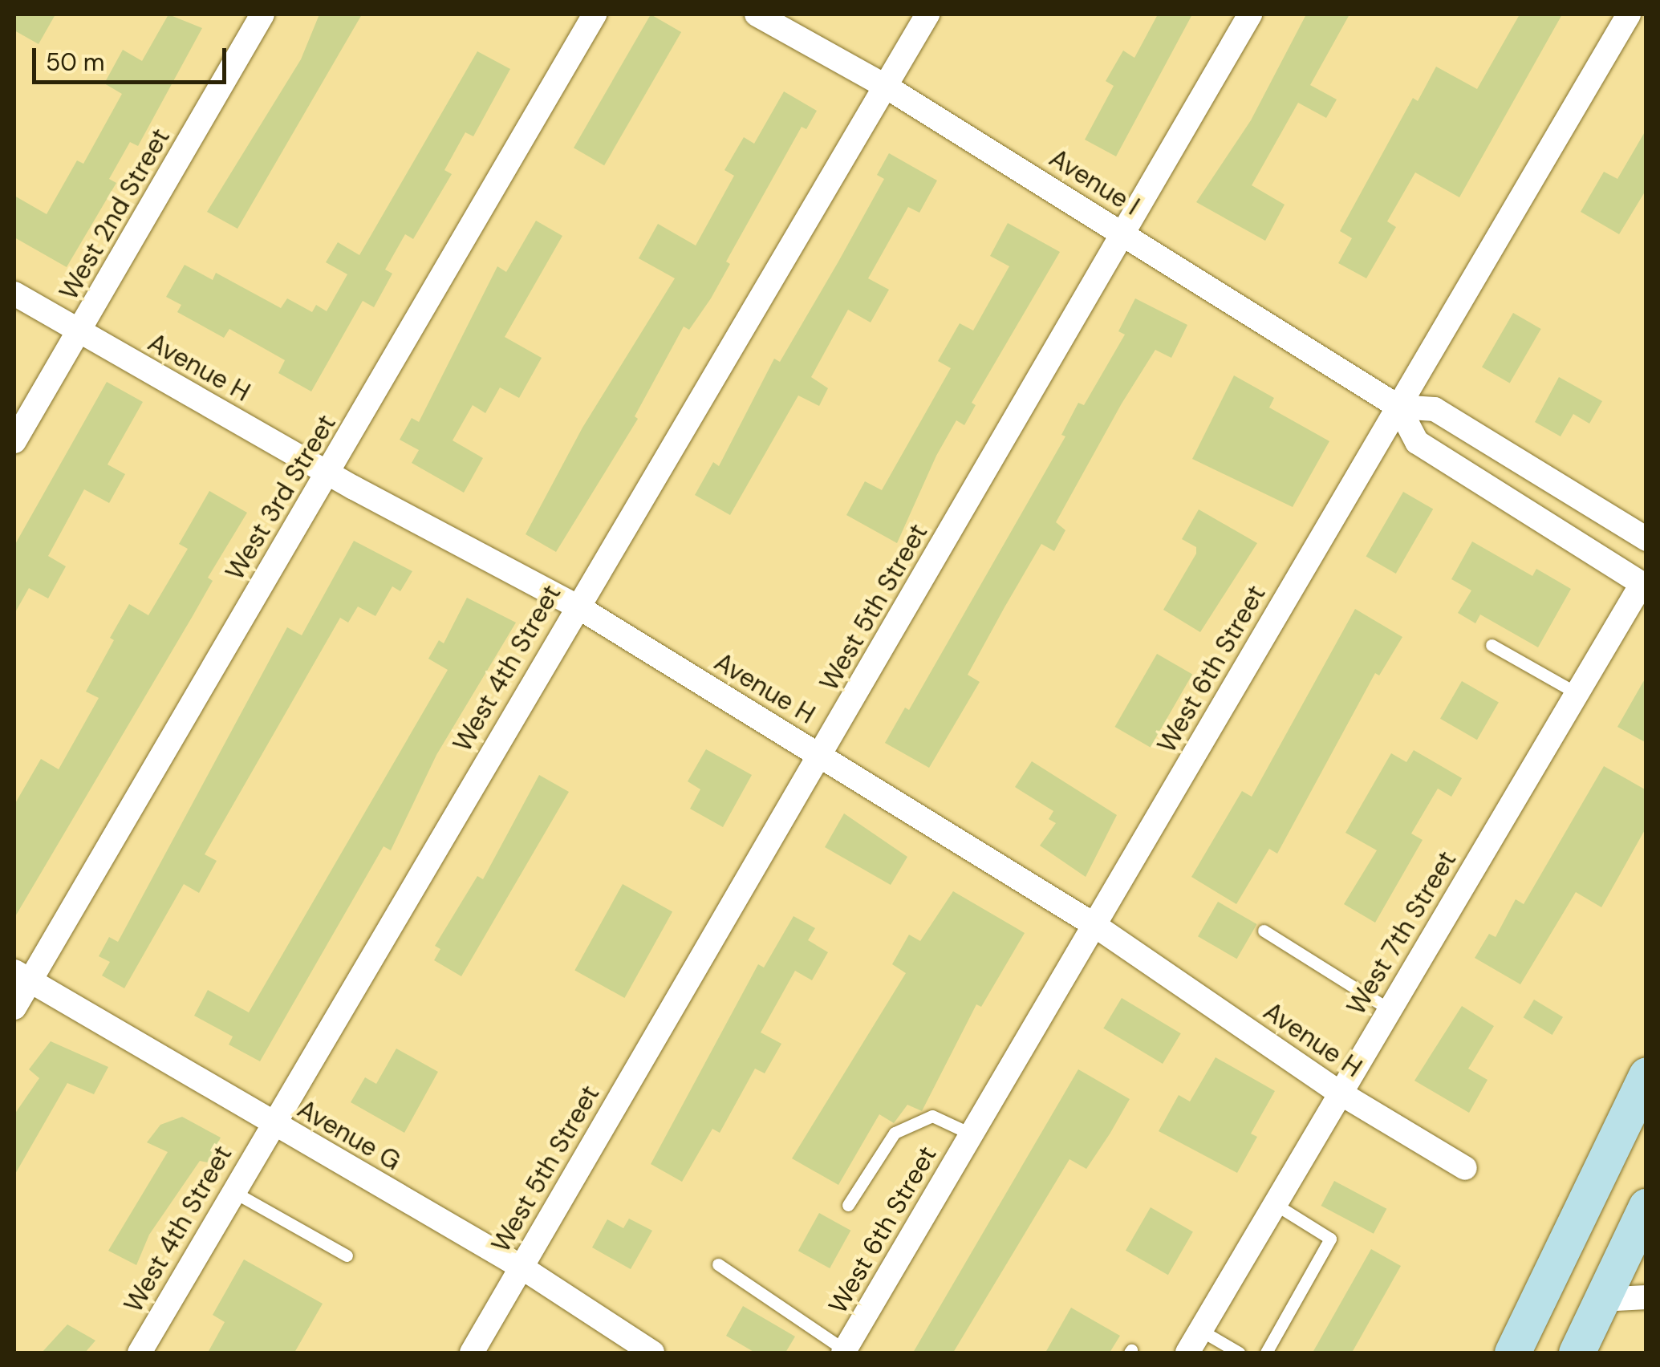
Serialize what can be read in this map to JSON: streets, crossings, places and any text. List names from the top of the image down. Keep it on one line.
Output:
{"streets":{"street":["Avenue I","West 2nd Street","Avenue H","West 3rd Street","West 5th Street","West 4th Street","West 6th Street","West 7th Street","Avenue G"]},"crossings":[["Avenue I","West 5th Street"],["Avenue I","West 4th Street"],["Avenue I","West 6th Street"],["West 2nd Street","Avenue H"],["Avenue H","West 3rd Street"],["Avenue H","West 5th Street"],["Avenue H","West 4th Street"],["Avenue H","West 6th Street"],["Avenue H","West 7th Street"],["West 3rd Street","Avenue G"],["West 5th Street","Avenue G"],["West 4th Street","Avenue G"]],"scale_bar":"50 m"}
